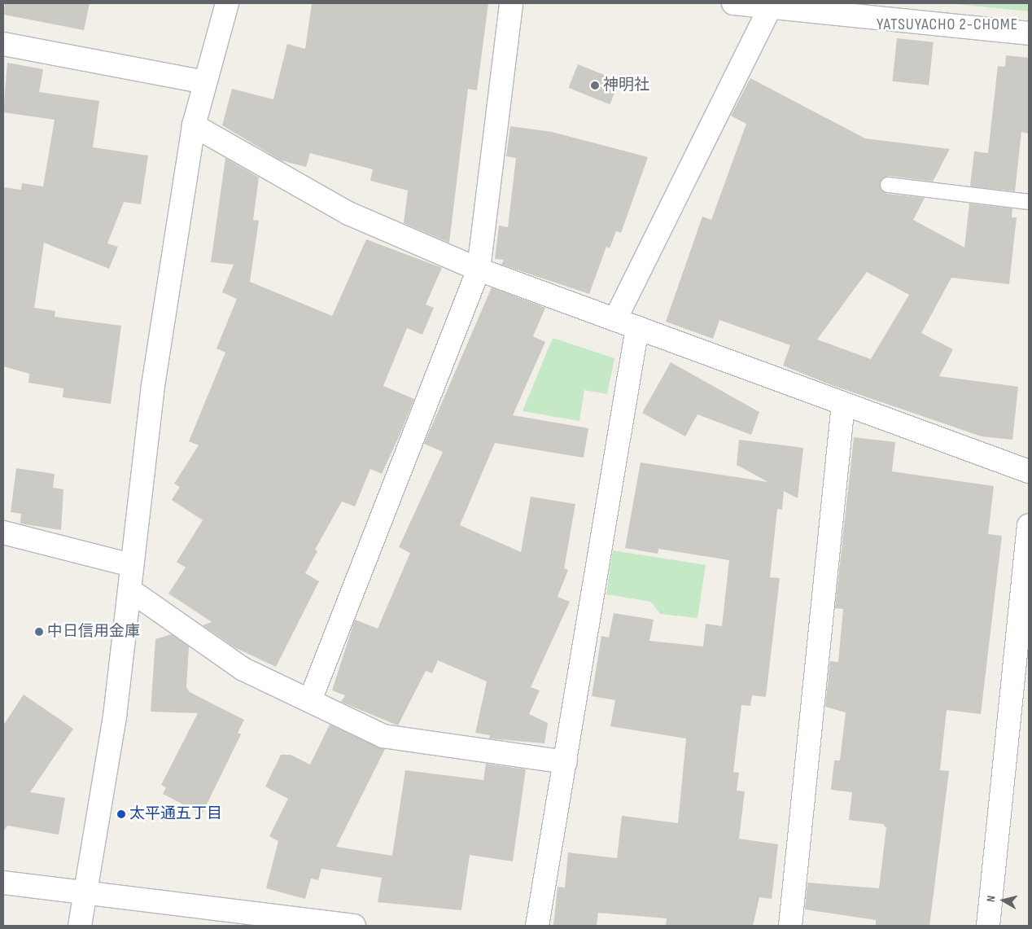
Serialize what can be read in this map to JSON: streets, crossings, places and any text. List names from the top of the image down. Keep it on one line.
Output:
{"districts":["YATSUYACHO 2-CHOME"],"places":["神明社","中日信用金庫","太平通五丁目"],"north":"left"}
